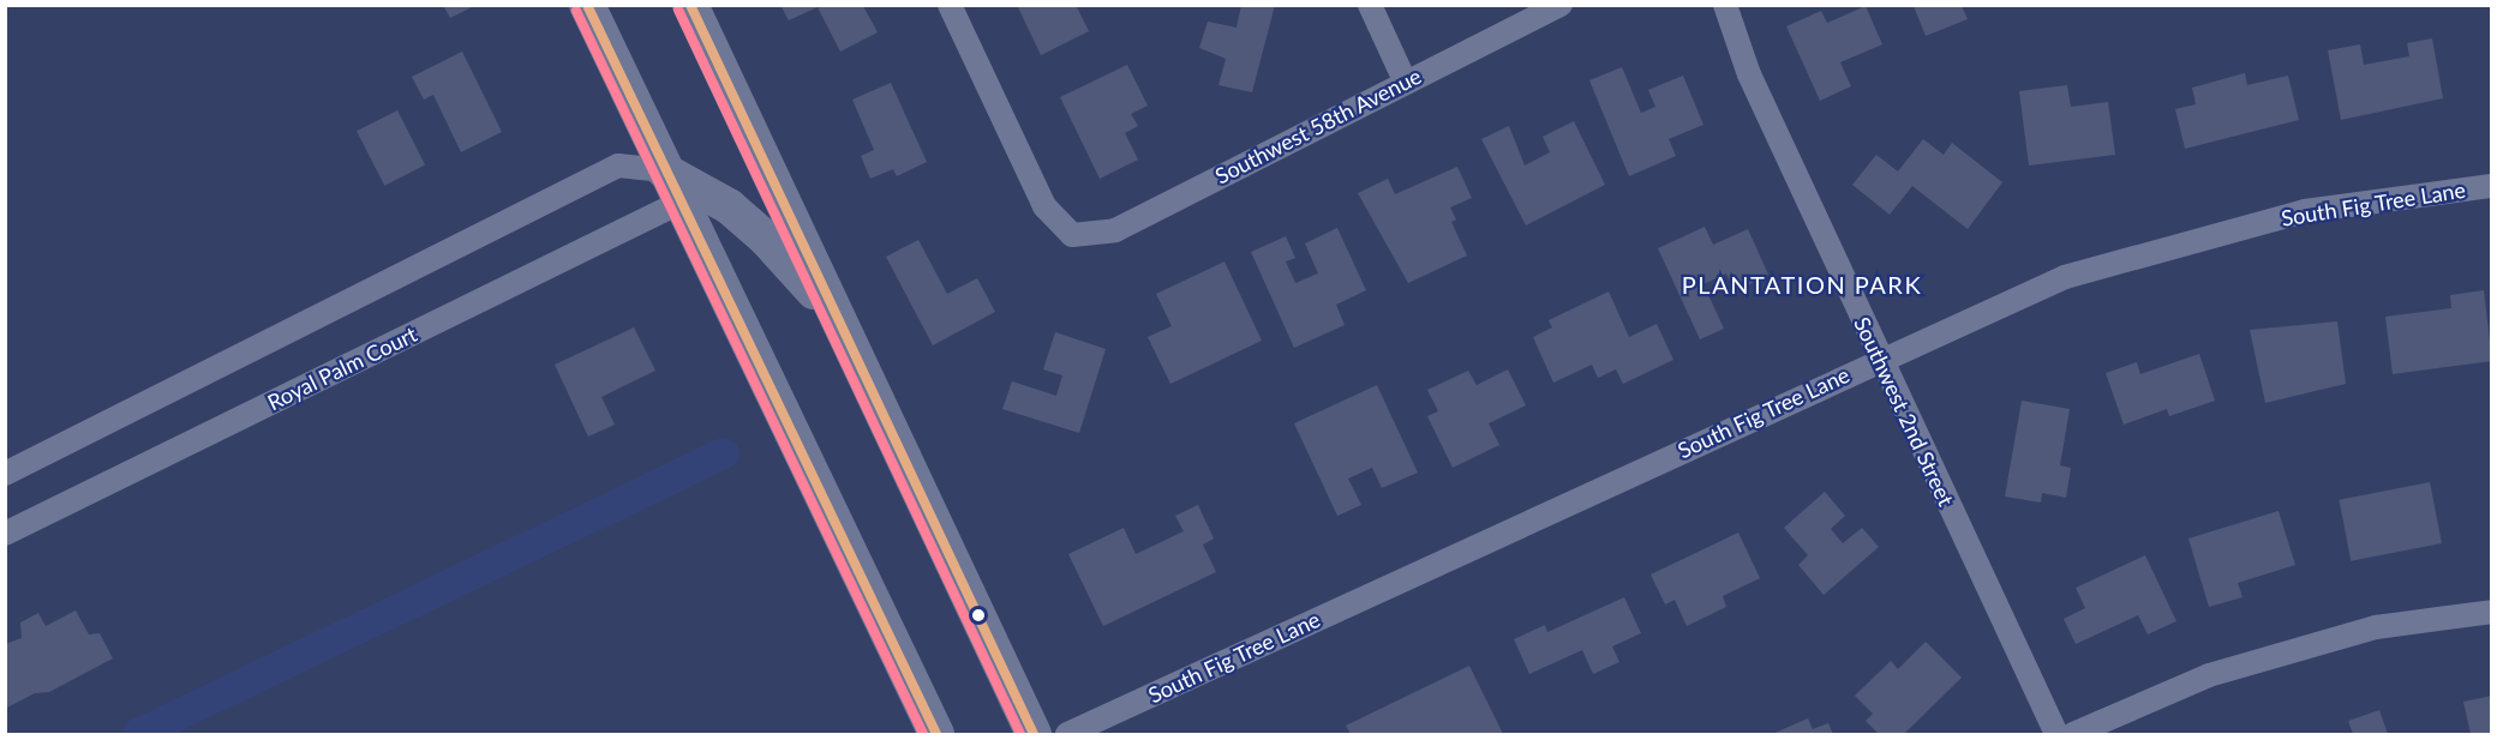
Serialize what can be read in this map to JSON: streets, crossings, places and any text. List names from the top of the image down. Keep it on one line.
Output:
{"streets":{"street":["Southwest 58th Avenue","South Fig Tree Lane","Royal Palm Court","Southwest 2nd Street"]},"crossings":[["South Fig Tree Lane","Southwest 2nd Street"]],"districts":["PLANTATION PARK"]}
